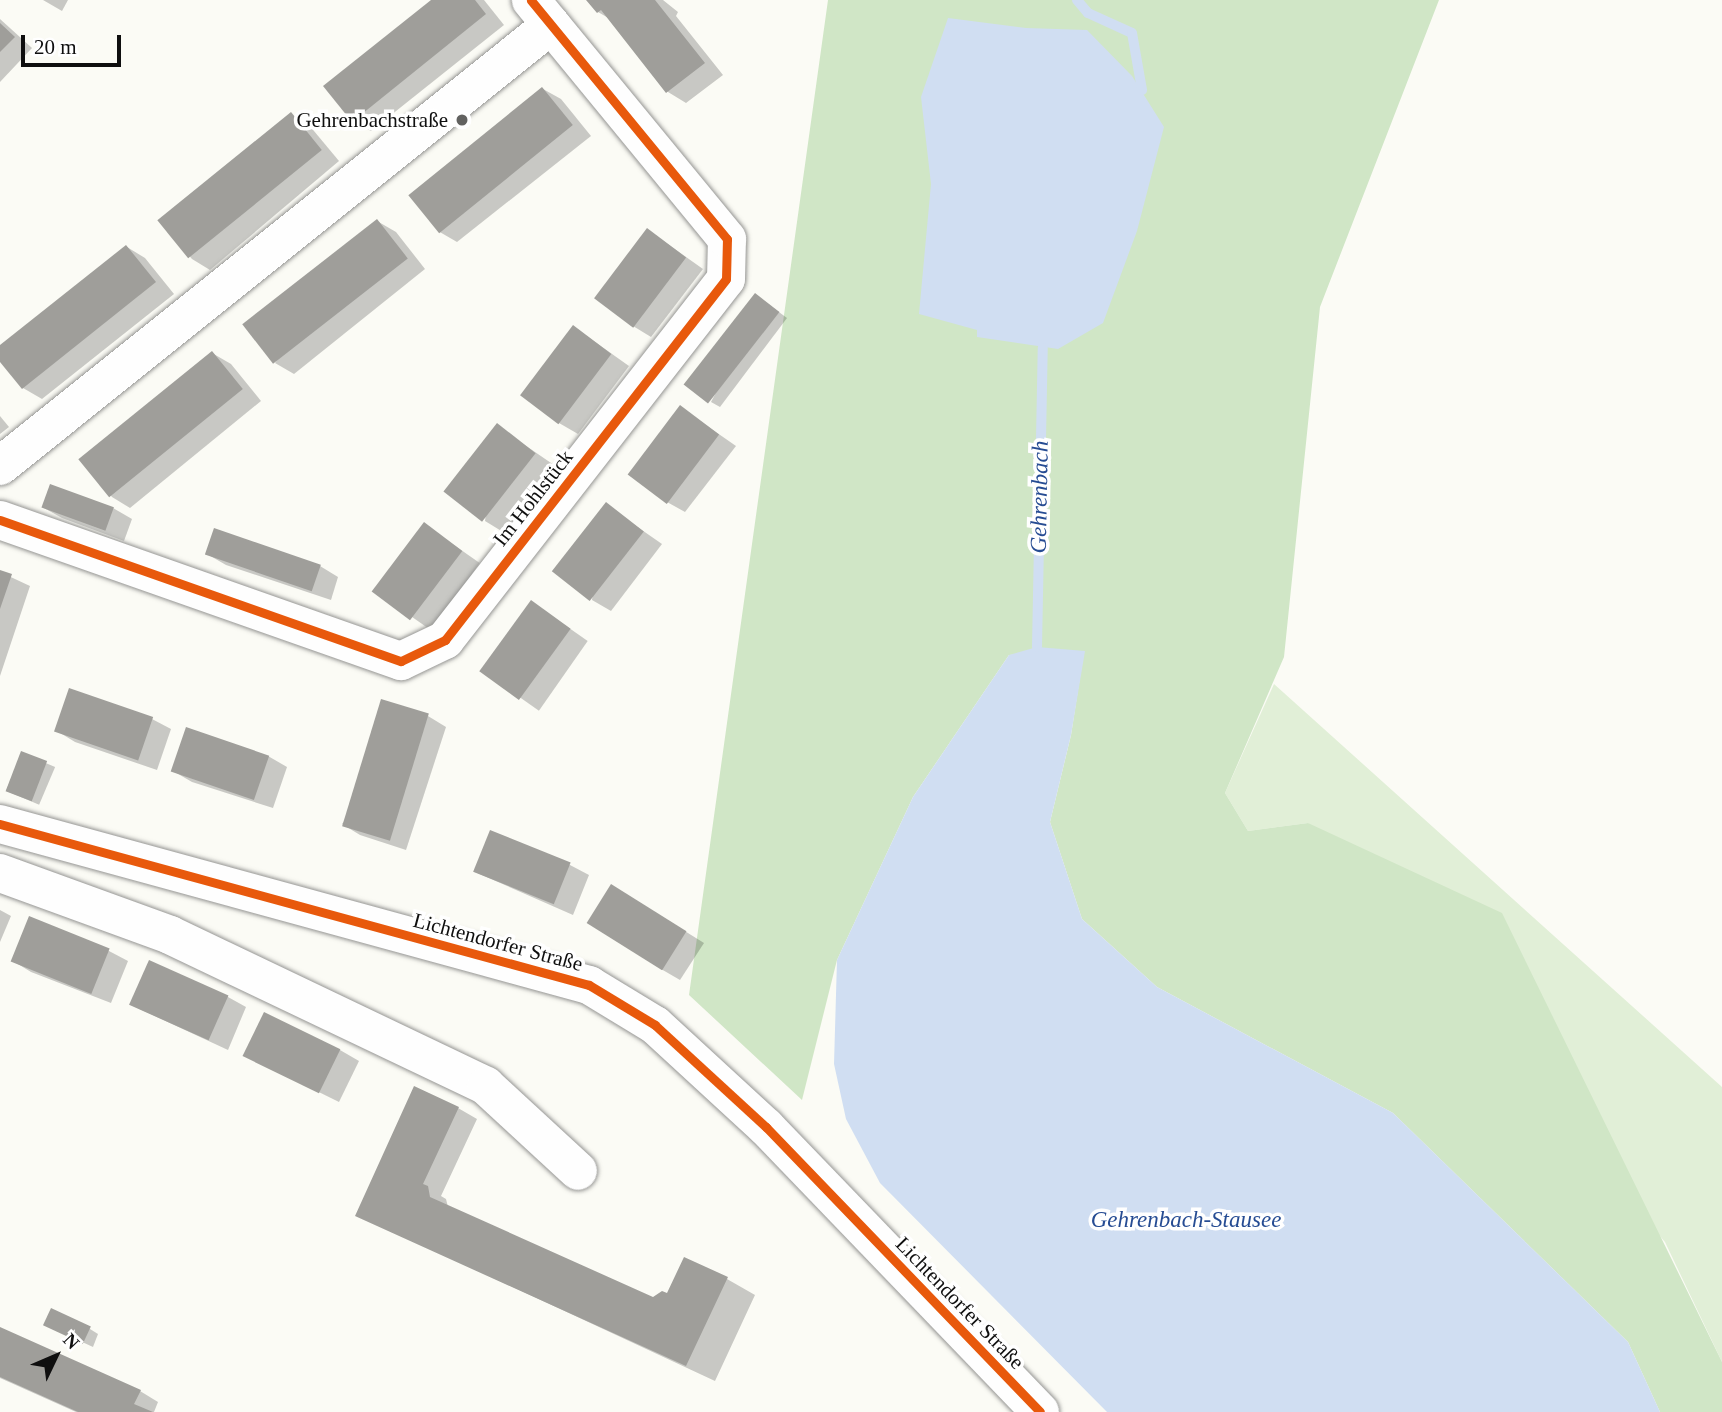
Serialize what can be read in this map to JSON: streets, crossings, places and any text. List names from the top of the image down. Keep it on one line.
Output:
{"streets":{"street":["Im Hohlstück","Lichtendorfer Straße"]},"water":["Gehrenbach","Gehrenbach-Stausee"],"places":["Gehrenbachstraße"],"scale_bar":"20 m","north":"top right"}
